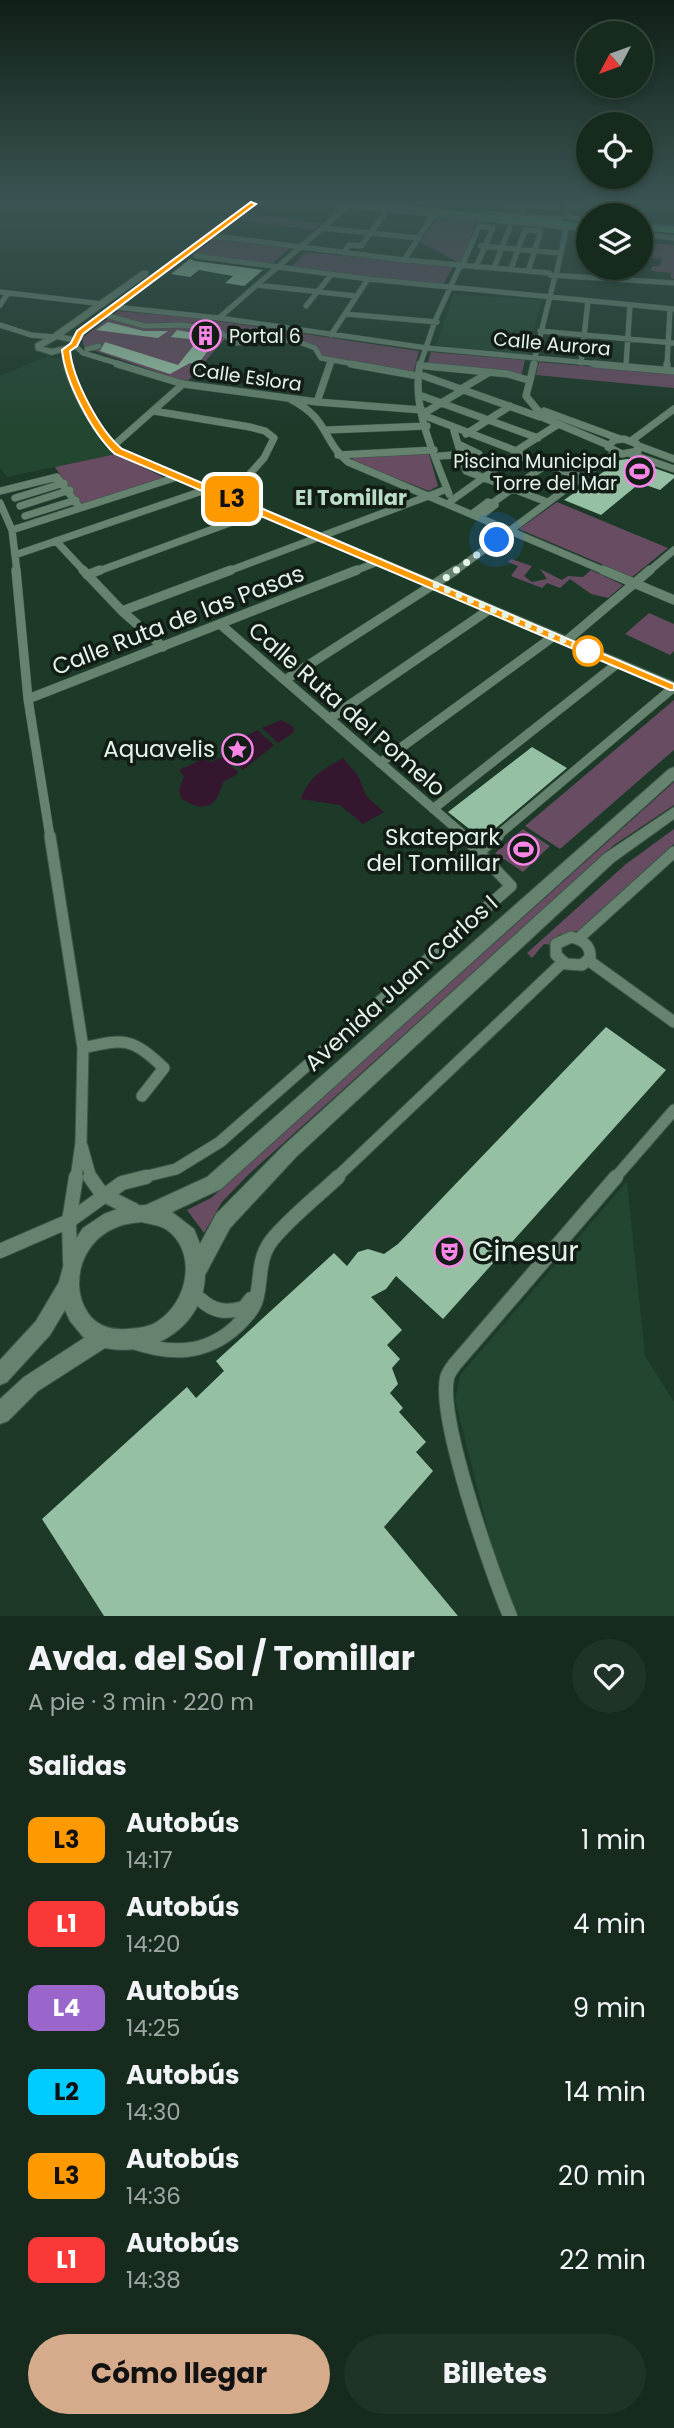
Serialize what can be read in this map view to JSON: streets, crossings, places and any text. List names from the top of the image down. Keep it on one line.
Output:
{"streets":{"street":["Calle Aurora","Calle Eslora","Calle Ruta de las Pasas","Calle Ruta del Pomelo","Avenida Juan Carlos I"]},"crossings":[["Calle Ruta de las Pasas","Calle Ruta del Pomelo"]],"districts":["El Tomillar"],"places":{"building":["Portal 6"],"sports":["Piscina Municipal Torre del Mar","Skatepark del Tomillar"],"place":["Aquavelis"],"theatre":["Cinesur"]},"lines":["bus line L3"],"north":"bottom left","page":{"on_map":"L3","heading":[["Avda. del Sol / Tomillar","A pie · 3 min · 220 m"],"Salidas"],"list":[{"mark":"L3","name":"Autobús","note":"14:17","value":"1 min"},{"mark":"L1","name":"Autobús","note":"14:20","value":"4 min"},{"mark":"L4","name":"Autobús","note":"14:25","value":"9 min"},{"mark":"L2","name":"Autobús","note":"14:30","value":"14 min"},{"mark":"L3","name":"Autobús","note":"14:36","value":"20 min"},{"mark":"L1","name":"Autobús","note":"14:38","value":"22 min"}],"buttons":["Cómo llegar","Billetes"]}}
